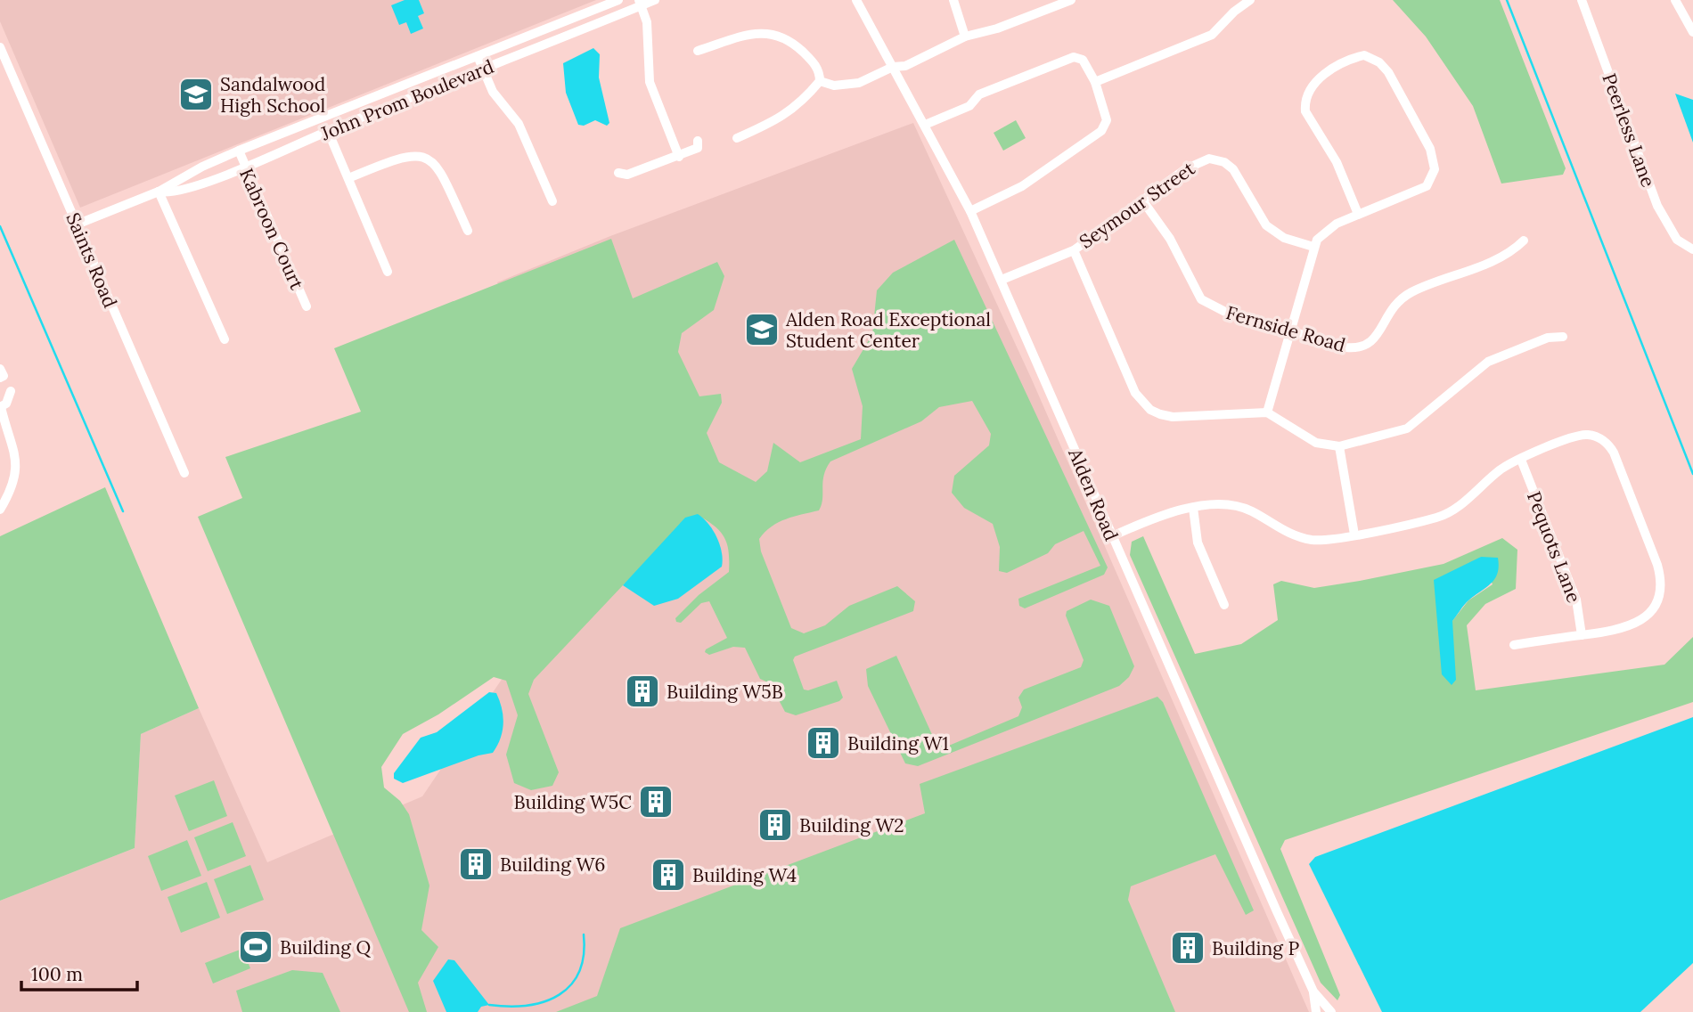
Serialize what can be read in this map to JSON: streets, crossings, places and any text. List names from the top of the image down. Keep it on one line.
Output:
{"streets":{"street":["John Prom Boulevard","Peerless Lane","Seymour Street","Kabroon Court","Saints Road","Fernside Road","Alden Road","Pequots Lane"]},"crossings":[["John Prom Boulevard","Kabroon Court"],["John Prom Boulevard","Saints Road"],["Seymour Street","Fernside Road"],["Seymour Street","Alden Road"]],"places":{"school or university":["Sandalwood High School","Alden Road Exceptional Student Center"],"building":["Building W5B","Building W1","Building W5C","Building W2","Building W6","Building W4","Building P"],"sports":["Building Q"]},"scale_bar":"100 m"}
